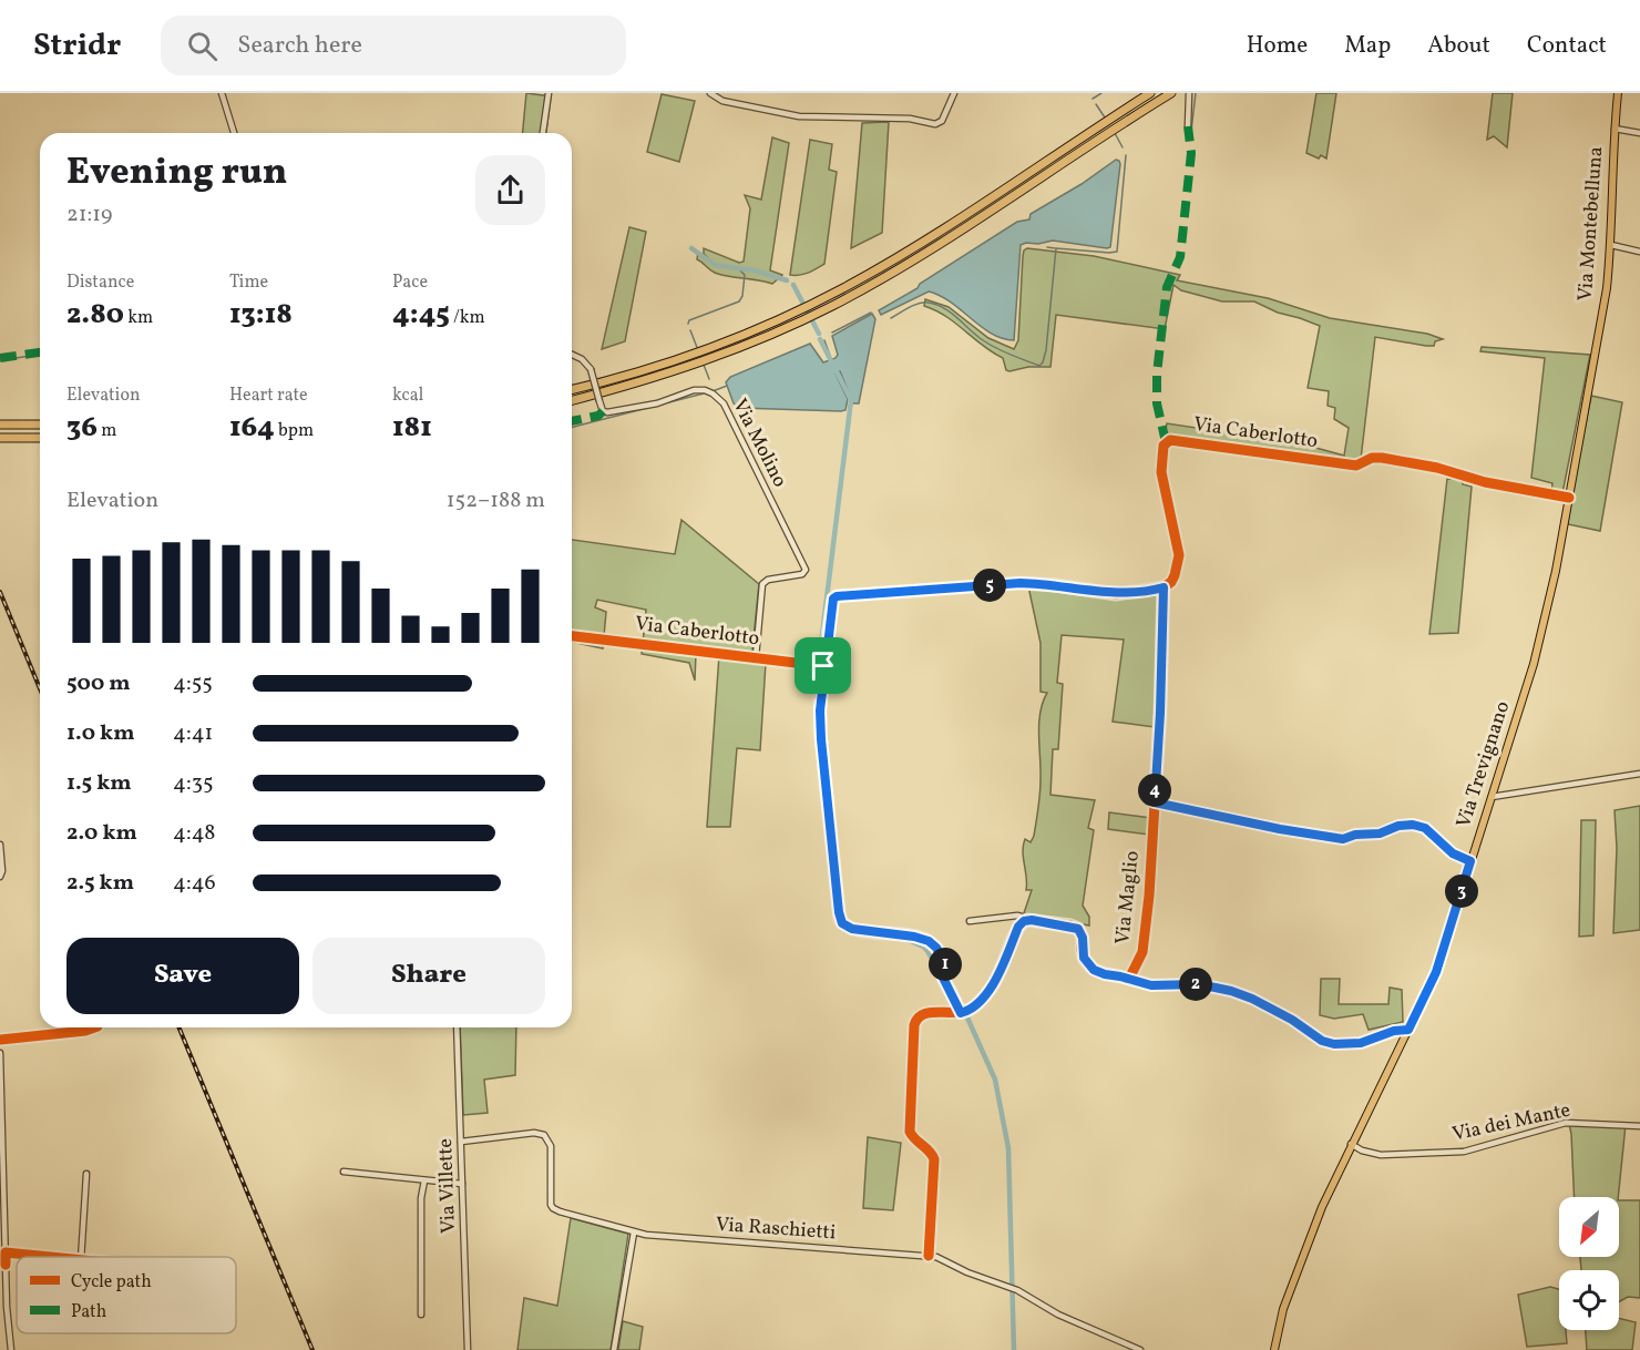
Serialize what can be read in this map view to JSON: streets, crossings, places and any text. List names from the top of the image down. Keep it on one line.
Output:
{"streets":{"main road":["Via Montebelluna","Via Trevignano"],"street":["Via Caberlotto","Via Molino","Via Maglio","Via dei Mante","Via Villette","Via Raschietti"]},"crossings":[["Via Montebelluna","Via Trevignano"],["Via Caberlotto","Via Molino"],["Via Caberlotto","Via Trevignano"],["Via Caberlotto","Via Maglio"],["Via Trevignano","Via dei Mante"],["Via Villette","Via Raschietti"]],"legend":["Cycle path","Path"],"north":"bottom left","page":{"header":"Stridr","search":"Search here","nav":["Home","Map","About","Contact"],"heading":["Evening run","21:19"],"stats":[["Distance","2.80 km"],["Time","13:18"],["Pace","4:45 /km"],["Elevation","36 m"],["Heart rate","164 bpm"],["kcal","181"]],"chart":["Elevation","152–188 m"],"pins":["5","4","3","1","2"],"list":[{"name":"500 m","note":"4:55"},{"name":"1.0 km","note":"4:41"},{"name":"1.5 km","note":"4:35"},{"name":"2.0 km","note":"4:48"},{"name":"2.5 km","note":"4:46"}],"buttons":["Save","Share"]}}
